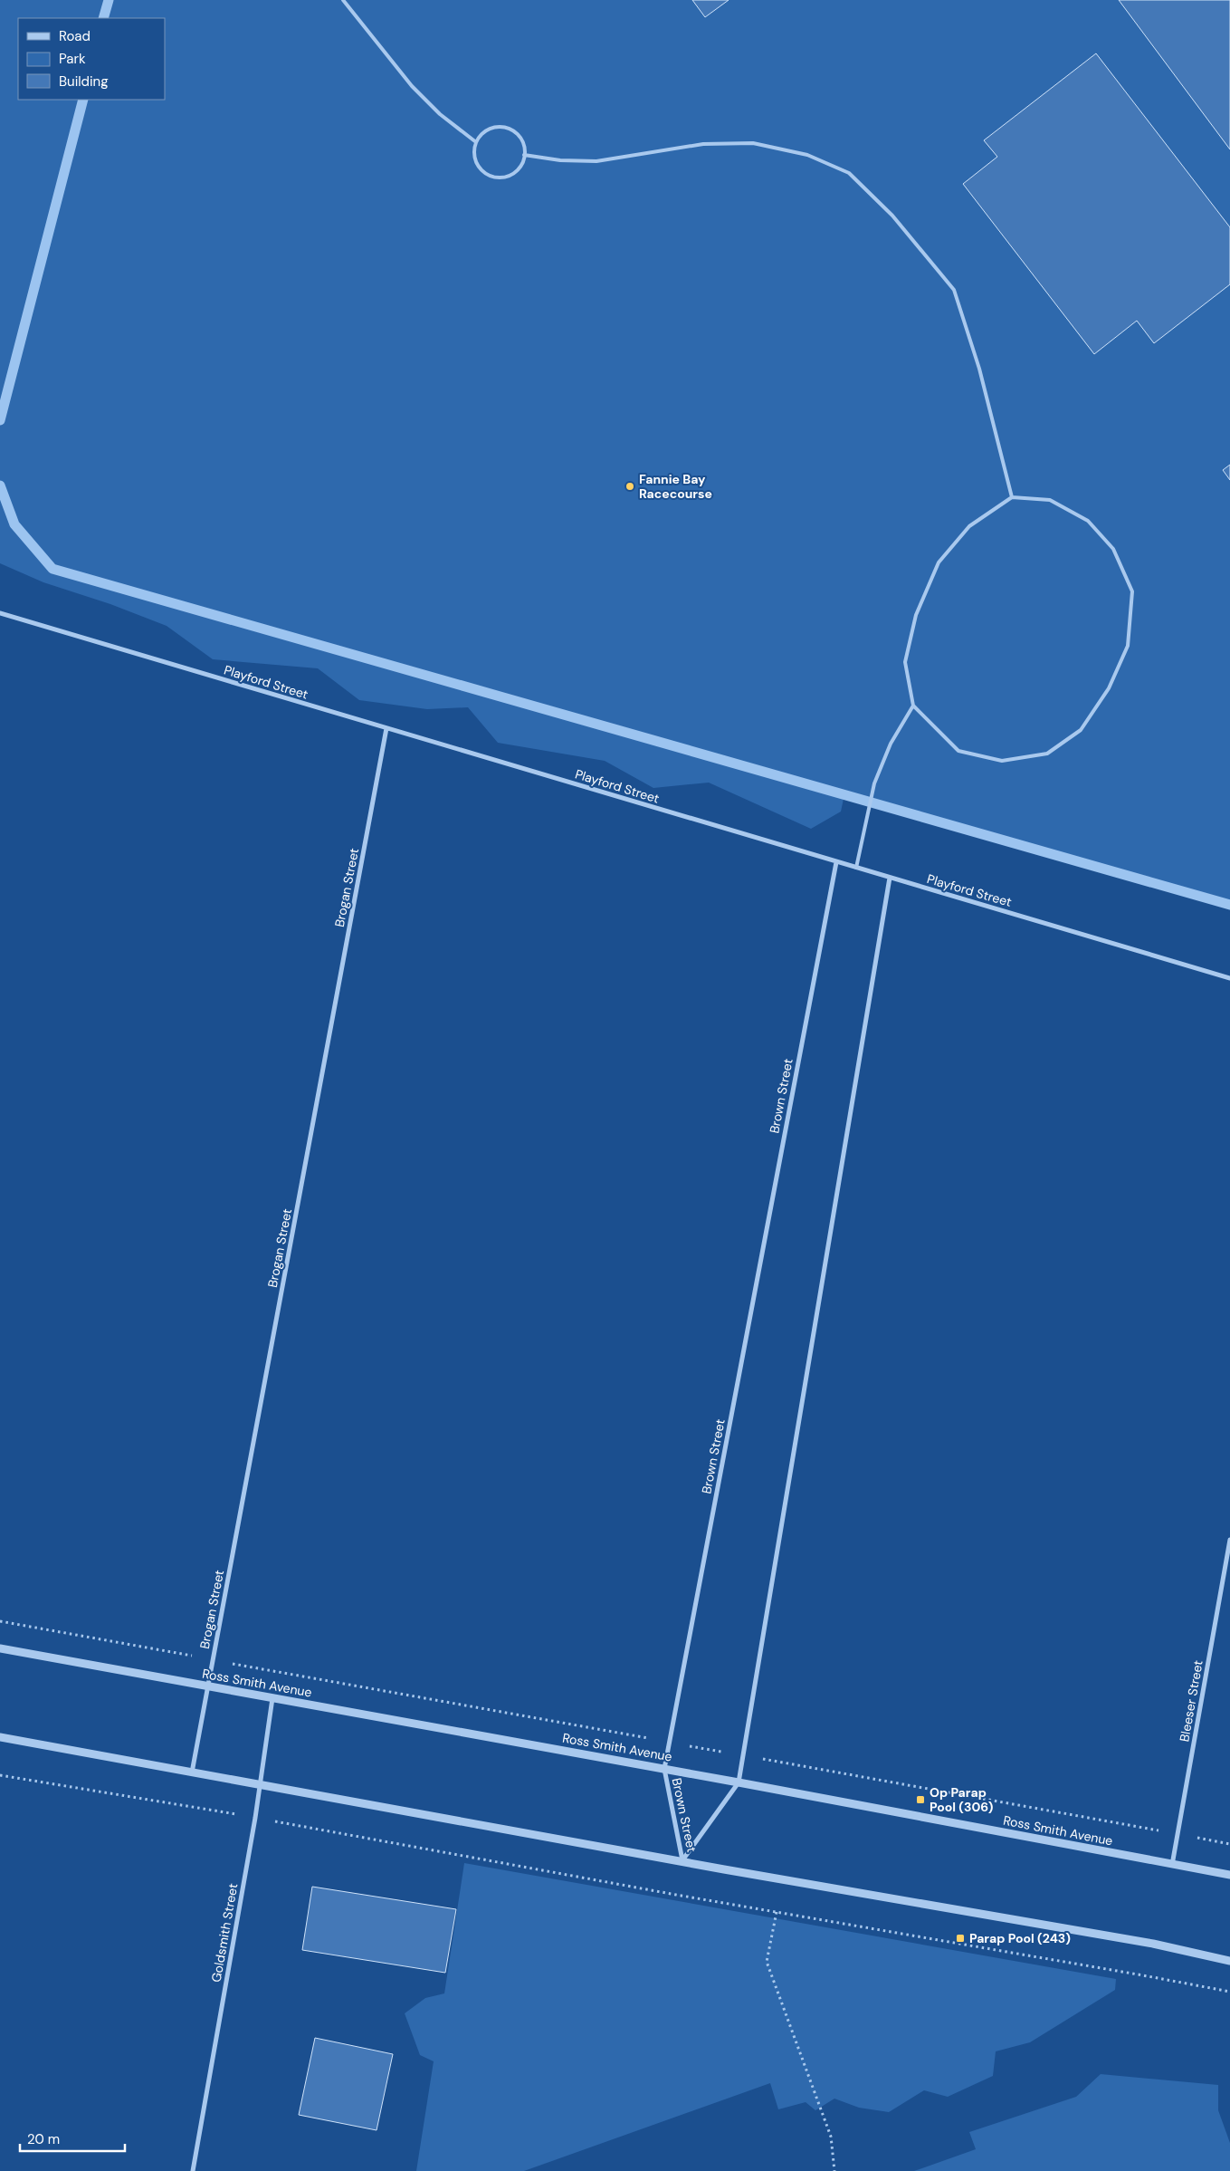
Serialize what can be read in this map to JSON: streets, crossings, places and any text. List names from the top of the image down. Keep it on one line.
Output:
{"streets":{"street":["Playford Street","Brogan Street","Brown Street","Ross Smith Avenue","Bleeser Street","Goldsmith Street"]},"crossings":[["Playford Street","Brogan Street"],["Playford Street","Brown Street"],["Brogan Street","Ross Smith Avenue"],["Brown Street","Ross Smith Avenue"],["Ross Smith Avenue","Bleeser Street"],["Ross Smith Avenue","Goldsmith Street"]],"places":{"other":["Fannie Bay Racecourse"],"transit":["Op Parap Pool (306)","Parap Pool (243)"]},"legend":["Road","Park","Building"],"scale_bar":"20 m"}
